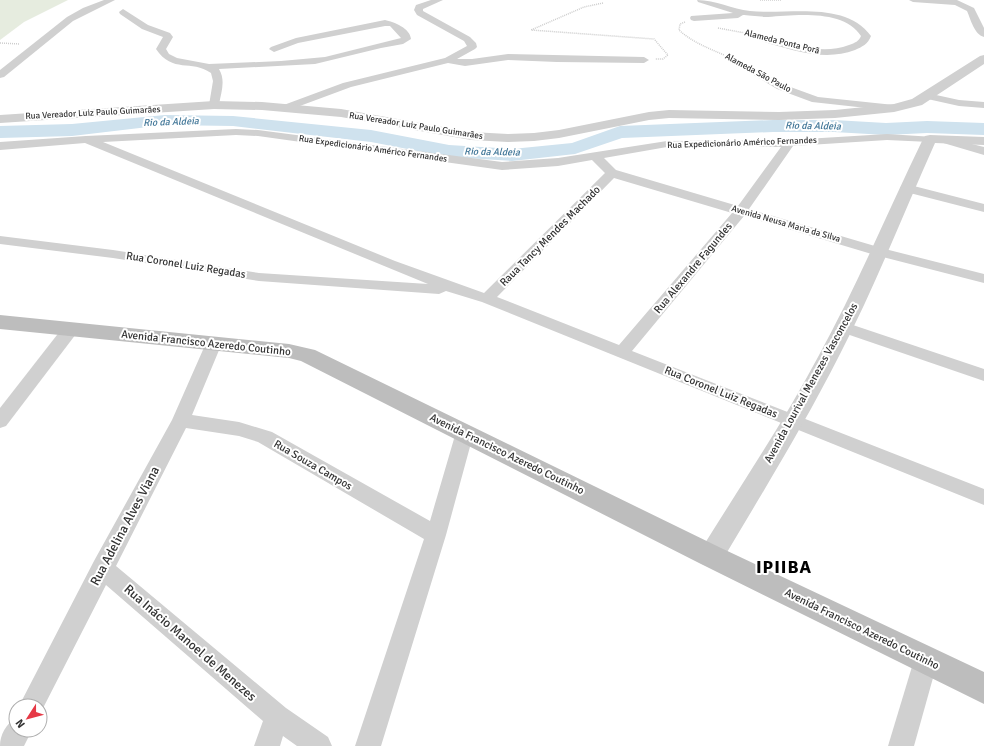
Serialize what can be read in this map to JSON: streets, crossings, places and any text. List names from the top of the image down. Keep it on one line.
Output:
{"streets":{"main road":["Avenida Francisco Azeredo Coutinho"],"street":["Alameda Ponta Porã","Alameda São Paulo","Rua Vereador Luiz Paulo Guimarães","Rua Expedicionário Américo Fernandes","Avenida Neusa Maria da Silva","Raua Tancy Mendes Machado","Rua Coronel Luiz Regadas","Rua Alexandre Fagundes","Avenida Lourival Menezes Vasconcelos","Rua Souza Campos","Rua Adelina Alves Viana","Rua Inácio Manoel de Menezes"]},"crossings":[["Alameda São Paulo","Rua Vereador Luiz Paulo Guimarães"],["Rua Expedicionário Américo Fernandes","Avenida Neusa Maria da Silva"],["Rua Expedicionário Américo Fernandes","Rua Coronel Luiz Regadas"],["Rua Expedicionário Américo Fernandes","Rua Alexandre Fagundes"],["Rua Expedicionário Américo Fernandes","Avenida Lourival Menezes Vasconcelos"],["Avenida Neusa Maria da Silva","Raua Tancy Mendes Machado"],["Avenida Neusa Maria da Silva","Rua Alexandre Fagundes"],["Avenida Neusa Maria da Silva","Avenida Lourival Menezes Vasconcelos"],["Raua Tancy Mendes Machado","Rua Coronel Luiz Regadas"],["Rua Coronel Luiz Regadas","Rua Alexandre Fagundes"],["Rua Coronel Luiz Regadas","Avenida Lourival Menezes Vasconcelos"],["Avenida Francisco Azeredo Coutinho","Avenida Lourival Menezes Vasconcelos"],["Avenida Francisco Azeredo Coutinho","Rua Adelina Alves Viana"],["Rua Souza Campos","Rua Adelina Alves Viana"],["Rua Adelina Alves Viana","Rua Inácio Manoel de Menezes"]],"districts":["IPIIBA"],"water":["Rio da Aldeia"],"north":"bottom left"}
